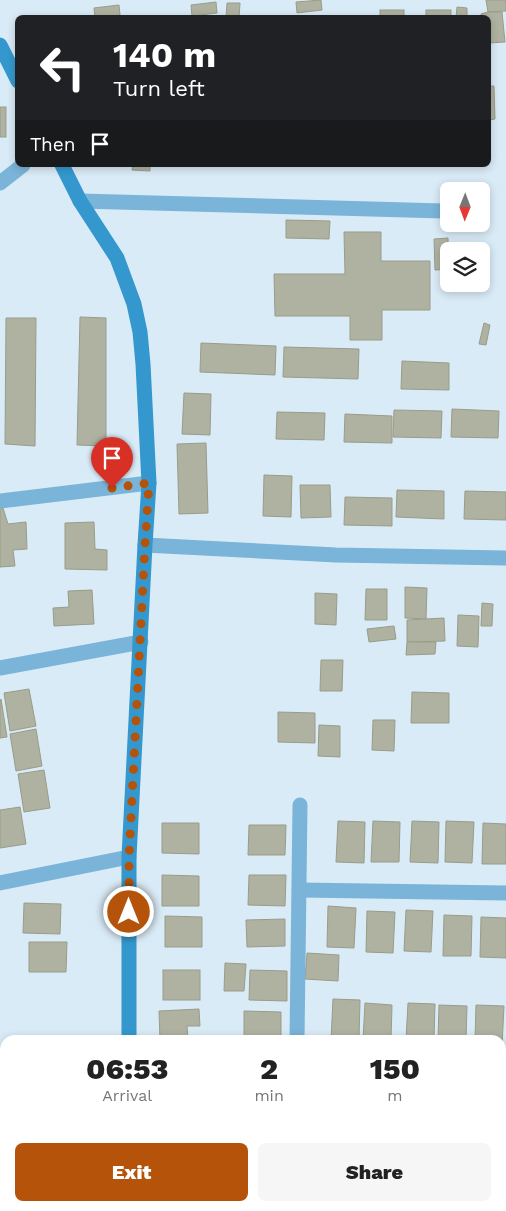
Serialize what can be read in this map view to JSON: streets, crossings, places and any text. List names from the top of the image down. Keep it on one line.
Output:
{"north":"bottom","page":{"turn":["140 m","Turn left"],"then":"Then","eta":["06:53","Arrival","2","min","150","m"],"buttons":["Exit","Share"]}}
